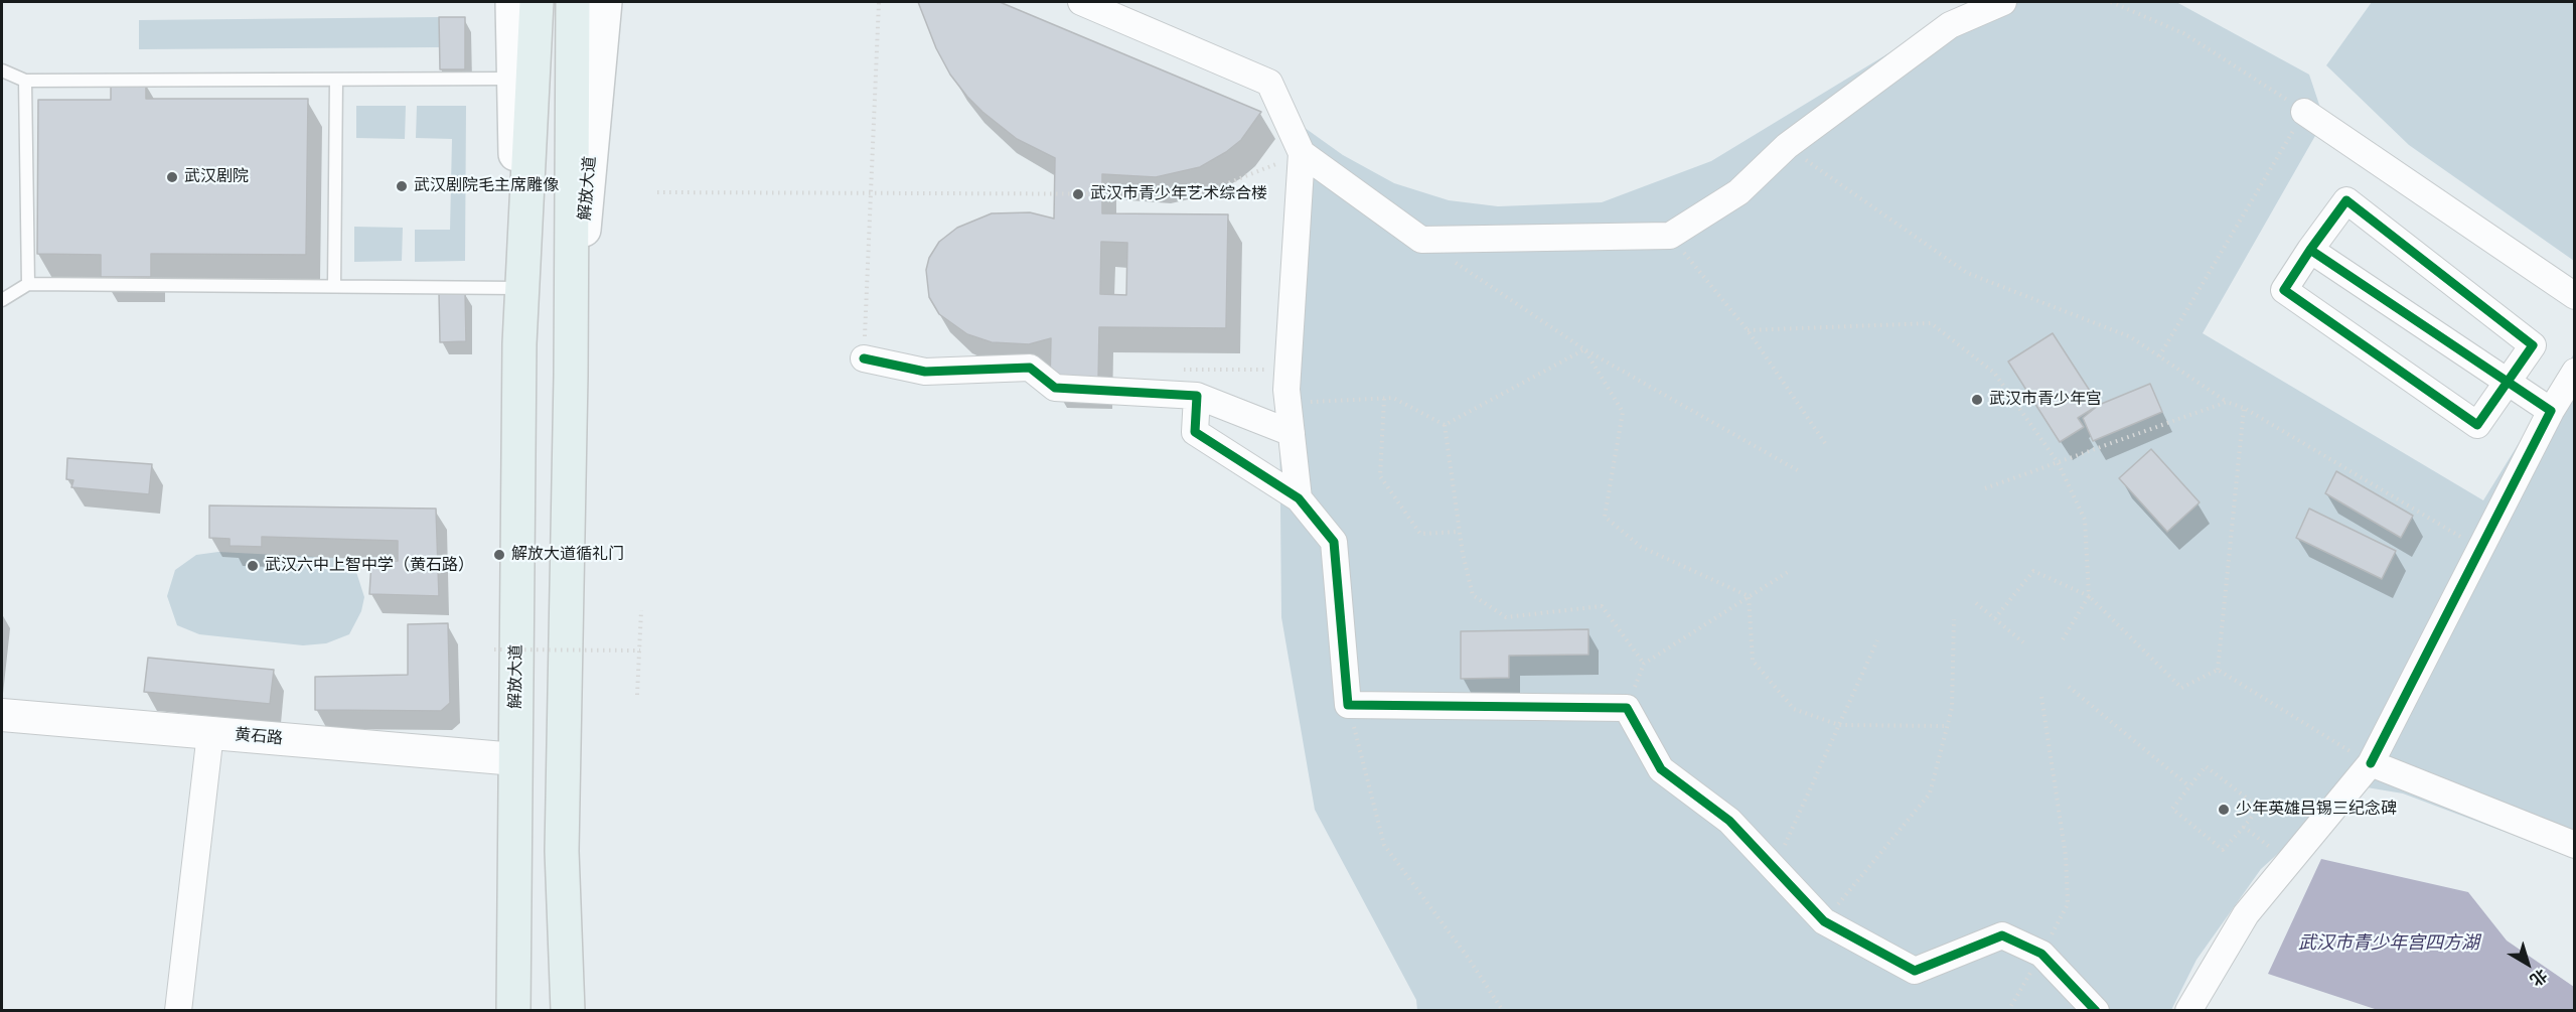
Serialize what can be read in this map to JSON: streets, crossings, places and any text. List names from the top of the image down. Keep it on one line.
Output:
{"streets":{"main road":["解放大道"],"street":["黄石路"]},"crossings":[["解放大道","黄石路"]],"water":["武汉市青少年宫四方湖"],"places":["武汉剧院","武汉剧院毛主席雕像","武汉市青少年艺术综合楼","武汉市青少年宫","解放大道循礼门","武汉六中上智中学（黄石路）","少年英雄吕锡三纪念碑"],"north":"bottom right"}
